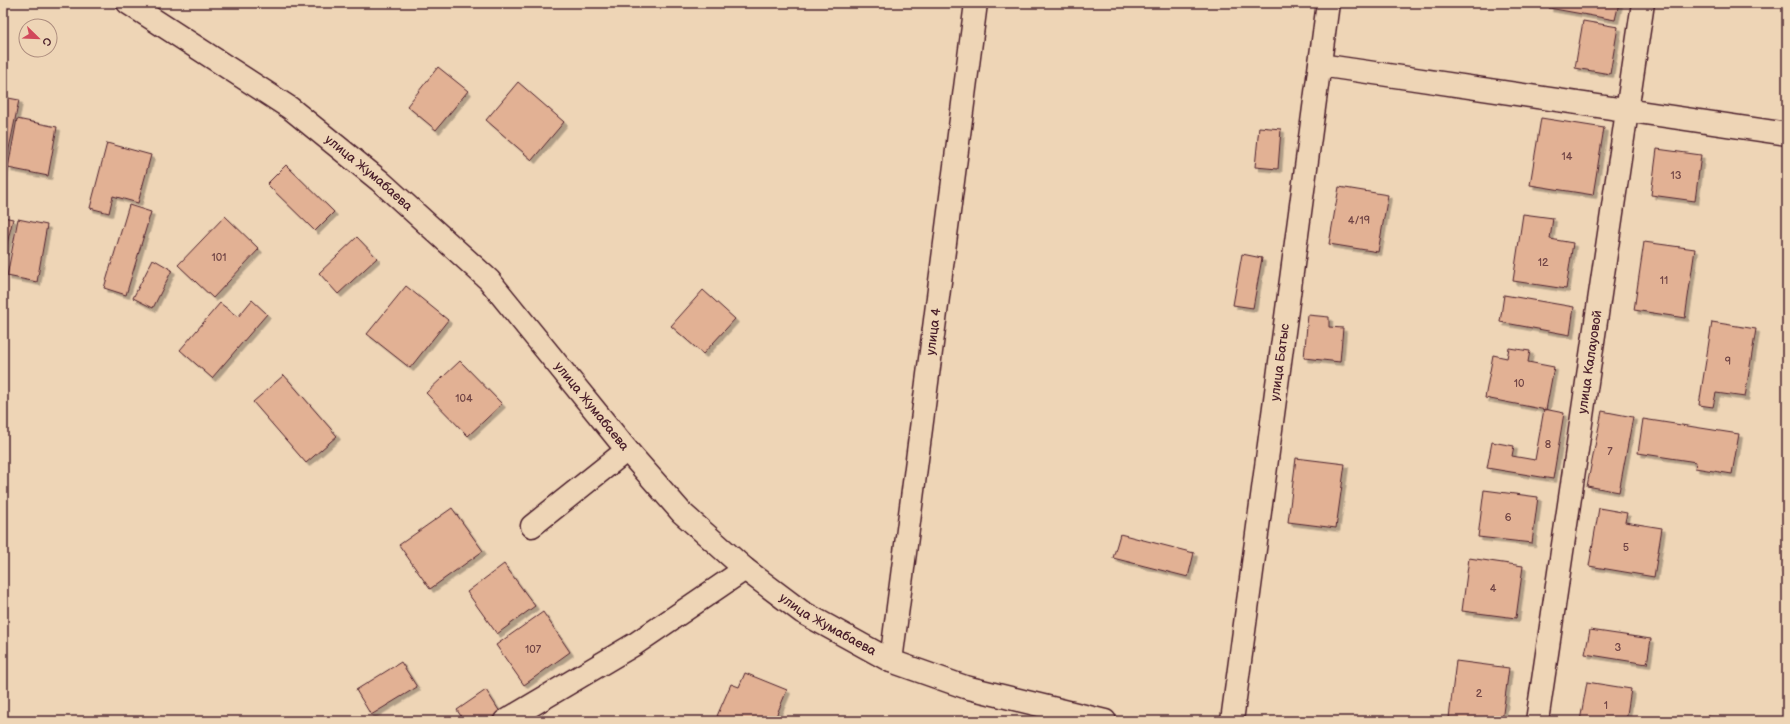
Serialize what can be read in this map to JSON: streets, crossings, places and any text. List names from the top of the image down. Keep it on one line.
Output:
{"streets":{"street":["улица Жумабаева","улица 4","улица Батыс","улица Калауовой"]},"crossings":[["улица Жумабаева","улица 4"]],"house_numbers":["14","13","4/19","101","12","11","9","10","104","8","7","6","5","4","3","107","2","1"],"north":"bottom right"}
